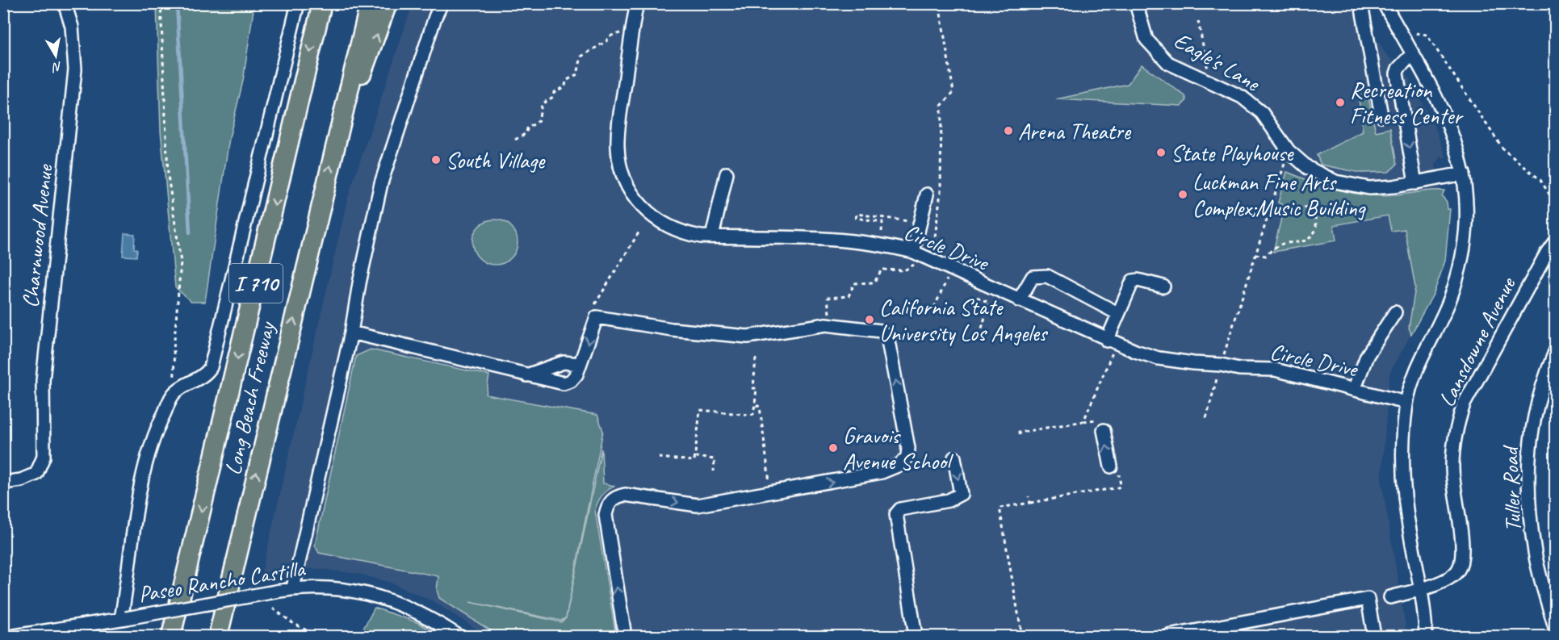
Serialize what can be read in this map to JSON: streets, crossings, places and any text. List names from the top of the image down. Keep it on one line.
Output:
{"streets":{"highway":["I 710","Long Beach Freeway"],"street":["Eagle's Lane","Charnwood Avenue","Circle Drive","Lansdowne Avenue","Tuller Road","Paseo Rancho Castilla"]},"places":["Recreation Fitness Center","Arena Theatre","State Playhouse","South Village","Luckman Fine Arts Complex;Music Building","California State University Los Angeles","Gravois Avenue School"],"north":"bottom"}
